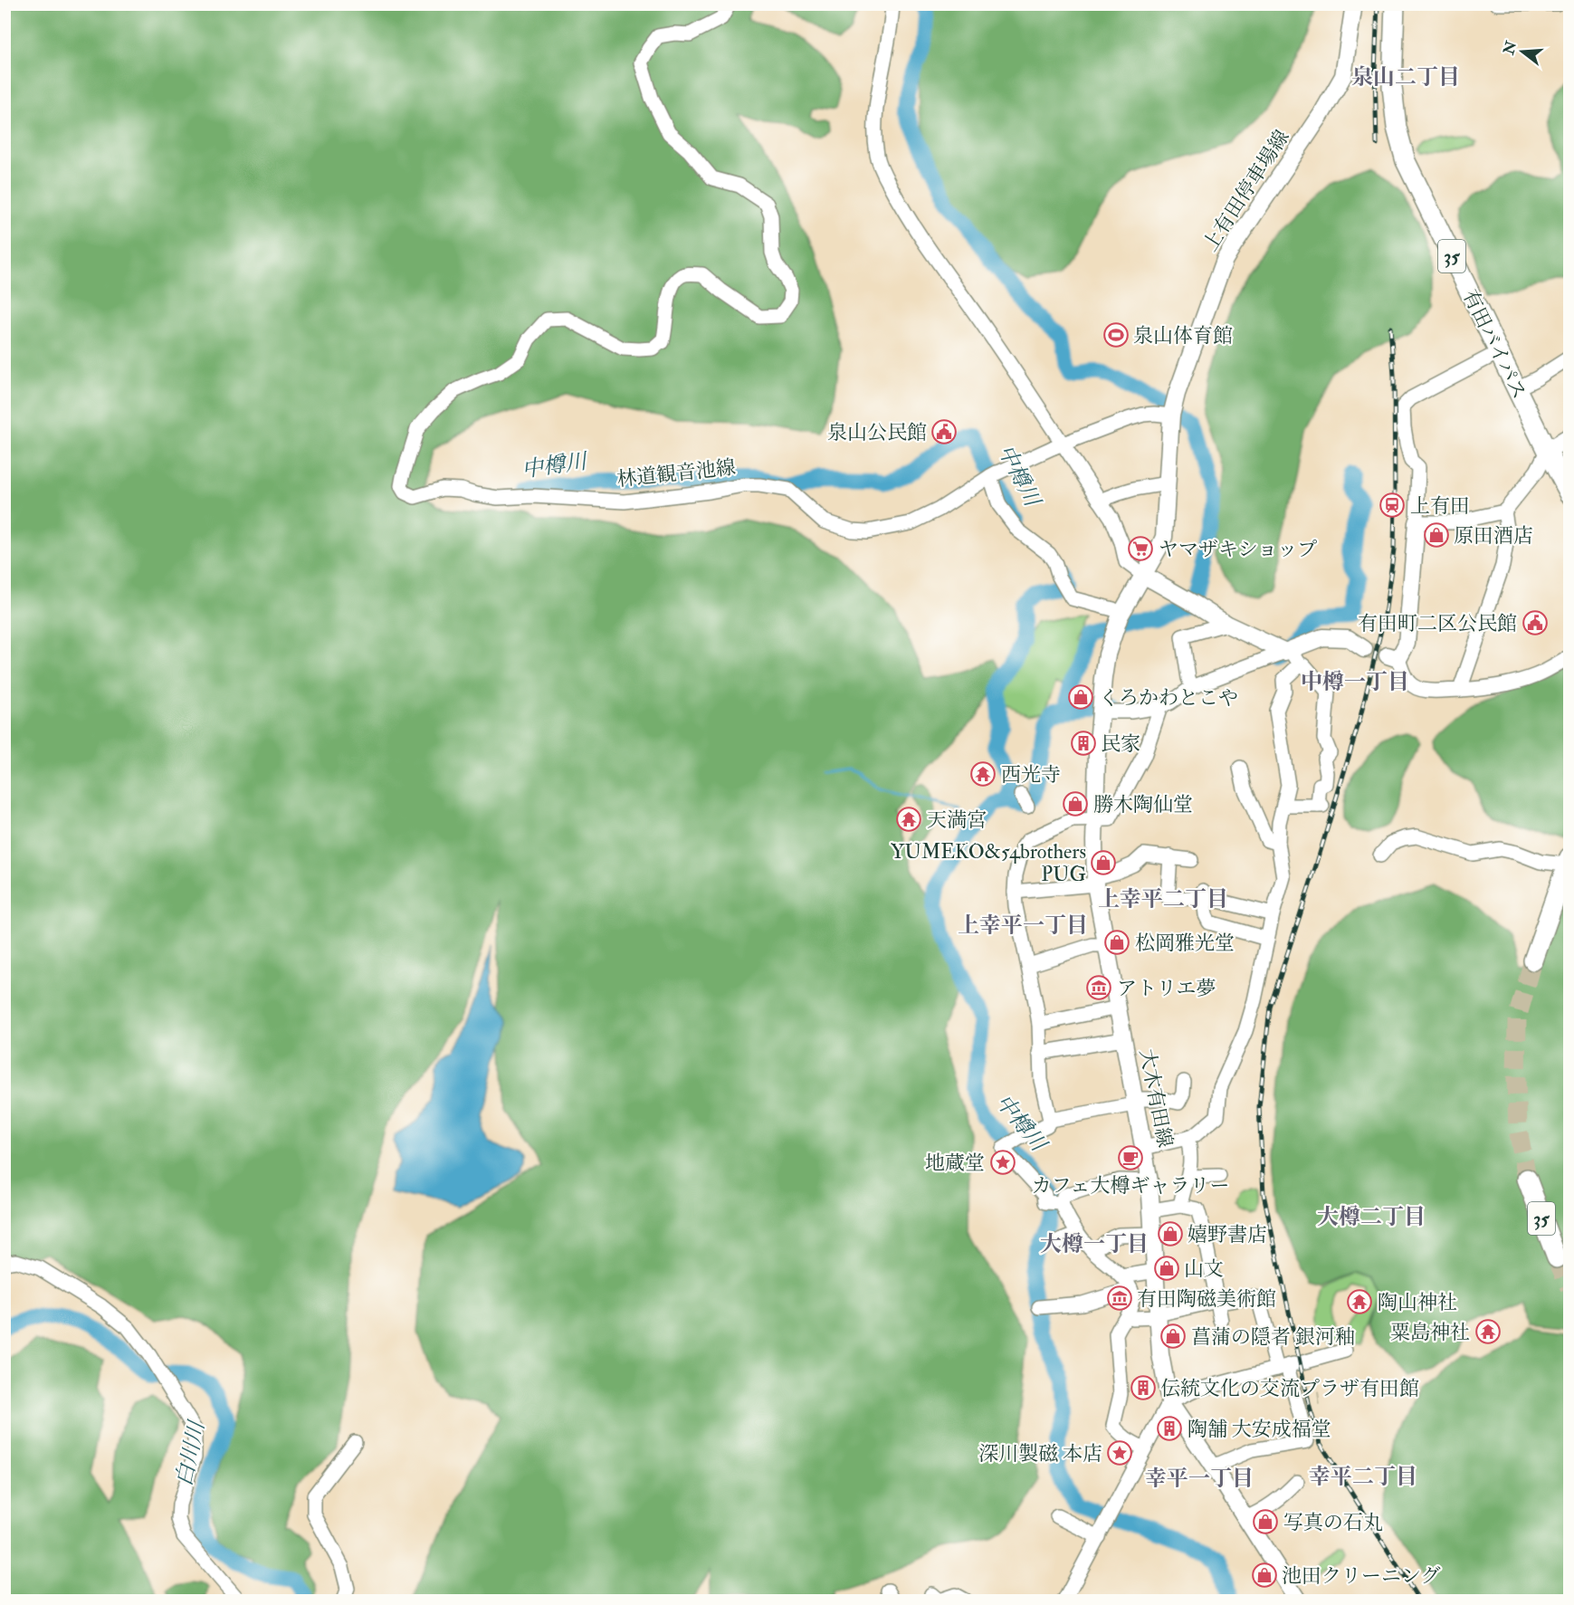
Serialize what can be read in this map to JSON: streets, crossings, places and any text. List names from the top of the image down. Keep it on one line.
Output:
{"streets":{"highway":["35","有田バイパス"],"main road":["上有田停車場線","大木有田線"],"street":["林道観音池線"]},"crossings":[["上有田停車場線","林道観音池線"],["上有田停車場線","大木有田線"]],"districts":["泉山二丁目","中樽一丁目","上幸平二丁目","上幸平一丁目","大樽二丁目","大樽一丁目","幸平二丁目","幸平一丁目"],"water":["中樽川","白川川"],"places":{"sports":["泉山体育館"],"public building":["泉山公民館","有田町二区公民館"],"station":["上有田"],"shop":["原田酒店","くろかわとこや","勝木陶仙堂","YUMEKO&54brothers PUG","松岡雅光堂","嬉野書店","山文","菖蒲の隠者 銀河釉","写真の石丸","池田クリーニング"],"supermarket":["ヤマザキショップ"],"building":["民家","伝統文化の交流プラザ有田館","陶舗 大安成福堂"],"temple":["西光寺","天満宮","陶山神社","粟島神社"],"museum":["アトリエ夢","有田陶磁美術館"],"cafe":["カフェ大樽ギャラリー"],"place":["地蔵堂","深川製磁 本店"]},"north":"left"}
